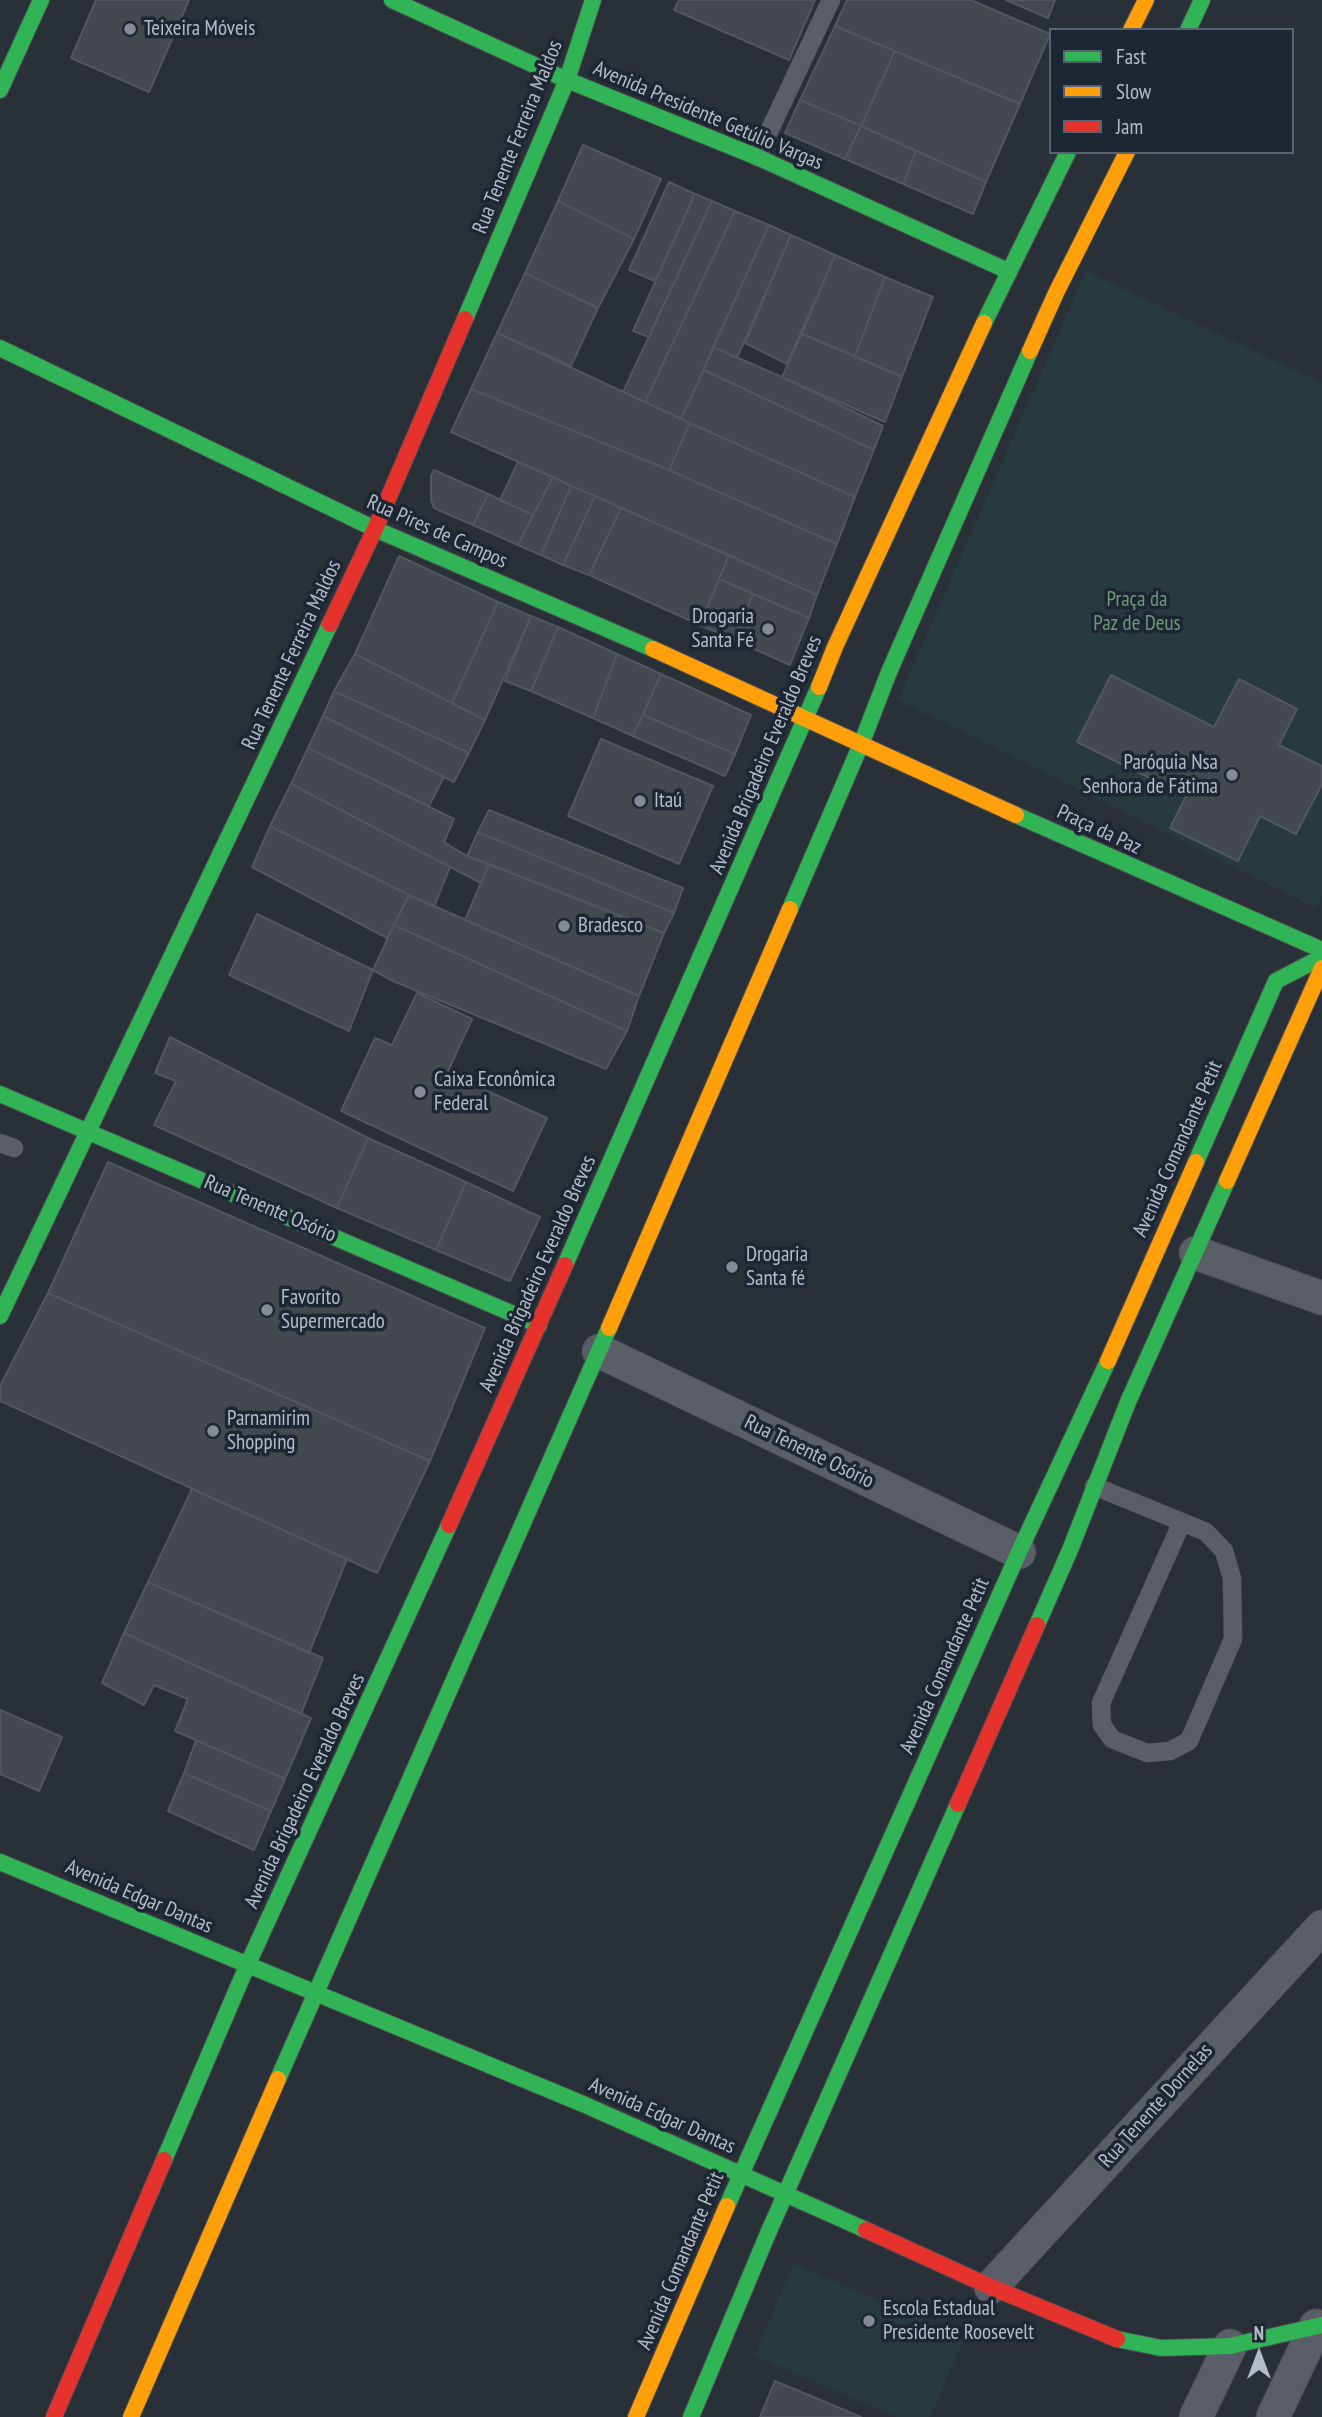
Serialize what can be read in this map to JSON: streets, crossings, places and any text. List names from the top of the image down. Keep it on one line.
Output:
{"streets":{"street":["Avenida Presidente Getúlio Vargas","Rua Tenente Ferreira Maldos","Rua Pires de Campos","Avenida Brigadeiro Everaldo Breves","Praça da Paz","Avenida Comandante Petit","Rua Tenente Osório","Avenida Edgar Dantas","Rua Tenente Dornelas"]},"crossings":[["Avenida Presidente Getúlio Vargas","Rua Tenente Ferreira Maldos"],["Avenida Presidente Getúlio Vargas","Avenida Brigadeiro Everaldo Breves"],["Rua Tenente Ferreira Maldos","Rua Pires de Campos"],["Rua Tenente Ferreira Maldos","Rua Tenente Osório"],["Rua Pires de Campos","Avenida Brigadeiro Everaldo Breves"],["Rua Pires de Campos","Praça da Paz"],["Avenida Brigadeiro Everaldo Breves","Rua Tenente Osório"],["Avenida Brigadeiro Everaldo Breves","Avenida Edgar Dantas"],["Avenida Comandante Petit","Rua Tenente Osório"],["Avenida Comandante Petit","Avenida Edgar Dantas"],["Avenida Edgar Dantas","Rua Tenente Dornelas"]],"parks":["Praça da Paz de Deus"],"places":["Teixeira Móveis","Drogaria Santa Fé","Paróquia Nsa Senhora de Fátima","Itaú","Bradesco","Caixa Econômica Federal","Drogaria Santa fé","Favorito Supermercado","Parnamirim Shopping","Escola Estadual Presidente Roosevelt"],"legend":["Fast","Slow","Jam"],"north":"top"}
